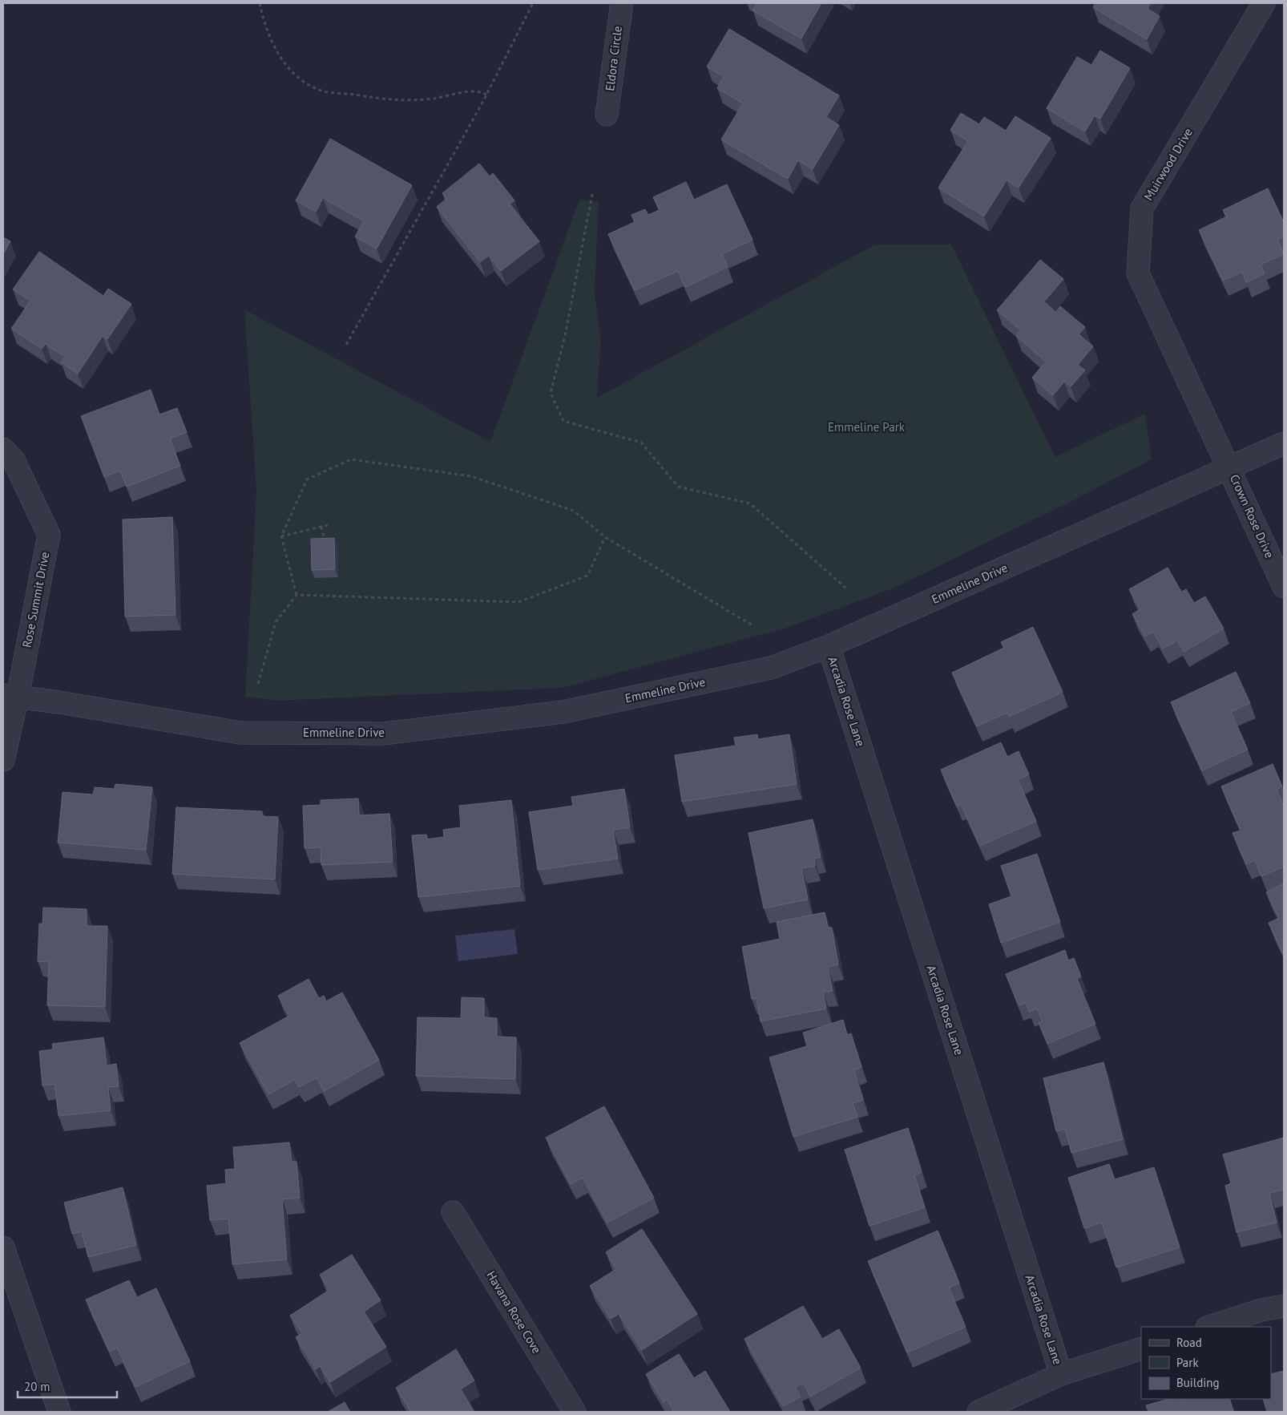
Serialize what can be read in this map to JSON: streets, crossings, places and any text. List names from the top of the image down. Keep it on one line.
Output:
{"streets":{"street":["Eldora Circle","Muirwood Drive","Crown Rose Drive","Emmeline Drive","Rose Summit Drive","Arcadia Rose Lane","Havana Rose Cove"]},"crossings":[["Muirwood Drive","Crown Rose Drive"],["Muirwood Drive","Emmeline Drive"],["Crown Rose Drive","Emmeline Drive"],["Emmeline Drive","Rose Summit Drive"],["Emmeline Drive","Arcadia Rose Lane"]],"parks":["Emmeline Park"],"legend":["Road","Park","Building"],"scale_bar":"20 m"}
